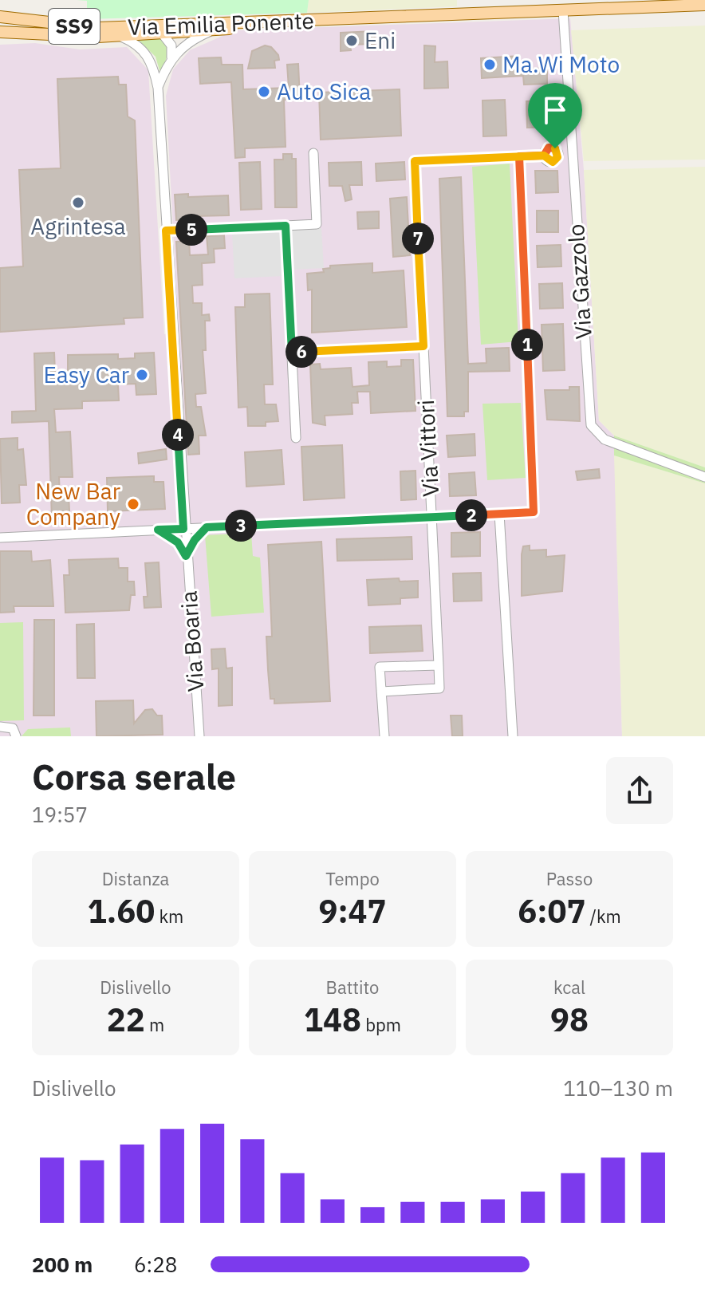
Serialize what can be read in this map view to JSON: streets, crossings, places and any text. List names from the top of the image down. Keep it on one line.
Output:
{"streets":{"main road":["Via Emilia Ponente","SS9"],"street":["Via Gazzolo","Via Vittori","Via Boaria"]},"crossings":[["Via Emilia Ponente","Via Gazzolo"],["Via Emilia Ponente","Via Boaria"]],"places":["Eni","Ma.Wi Moto","Auto Sica","Agrintesa","Easy Car","New Bar Company"],"page":{"pins":["5","7","1","6","4","2","3"],"heading":["Corsa serale","19:57"],"stats":[["Distanza","1.60 km"],["Tempo","9:47"],["Passo","6:07 /km"],["Dislivello","22 m"],["Battito","148 bpm"],["kcal","98"]],"chart":["Dislivello","110–130 m"],"list":[{"name":"200 m","note":"6:28"}]}}
